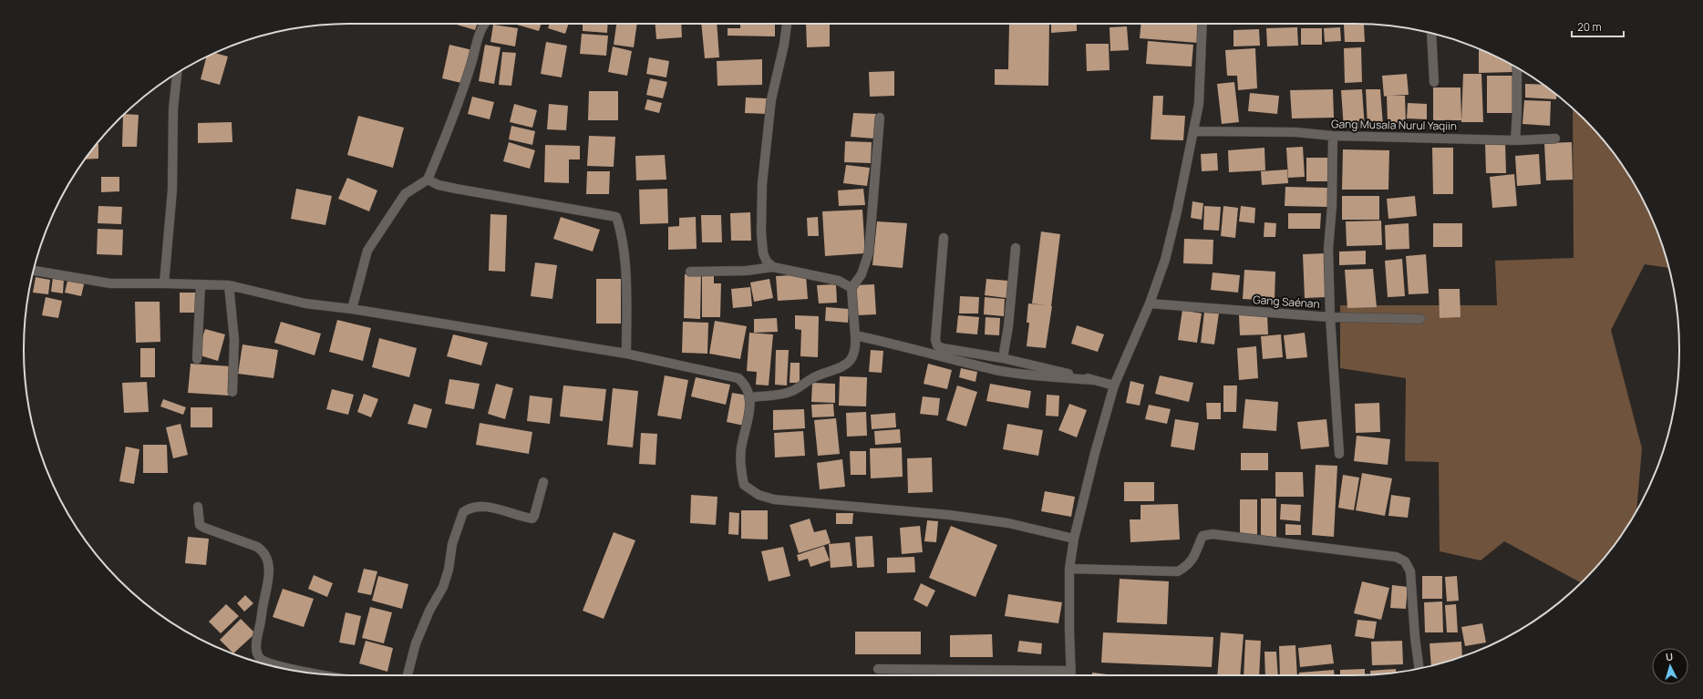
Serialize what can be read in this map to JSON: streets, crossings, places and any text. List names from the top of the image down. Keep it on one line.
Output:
{"streets":{"street":["Gang Musala Nurul Yaqiin","Gang Saénan"]},"scale_bar":"20 m","north":"top"}
